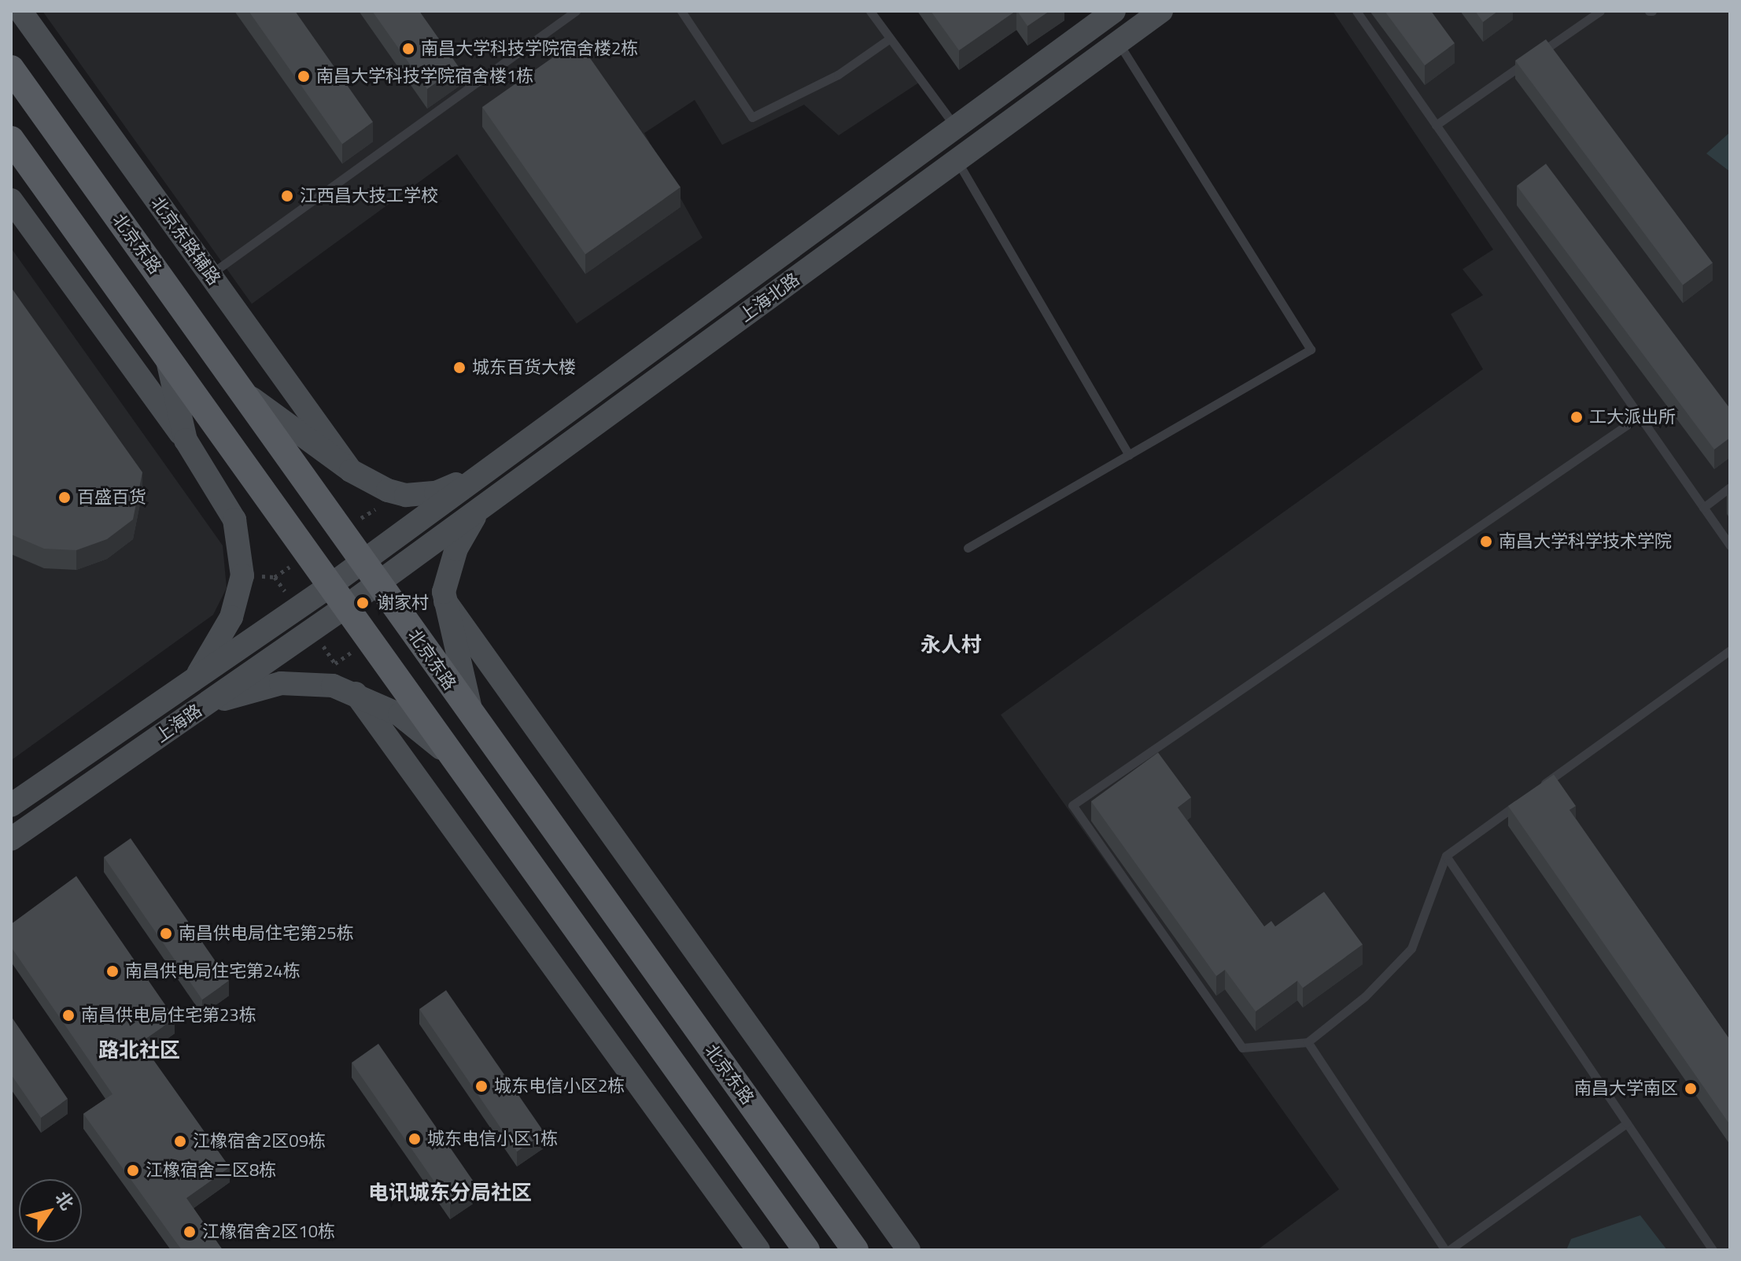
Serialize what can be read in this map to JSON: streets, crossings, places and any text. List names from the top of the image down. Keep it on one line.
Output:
{"streets":{"main road":["北京东路辅路","北京东路","上海北路","上海路"]},"crossings":[["北京东路","上海北路"],["上海北路","上海路"]],"districts":["永人村","路北社区","电讯城东分局社区"],"places":["南昌大学科技学院宿舍楼2栋","南昌大学科技学院宿舍楼1栋","江西昌大技工学校","城东百货大楼","工大派出所","百盛百货","南昌大学科学技术学院","谢家村","南昌供电局住宅第25栋","南昌供电局住宅第24栋","南昌供电局住宅第23栋","城东电信小区2栋","南昌大学南区","城东电信小区1栋","江橡宿舍2区09栋","江橡宿舍二区8栋","江橡宿舍2区10栋"],"north":"top right"}
